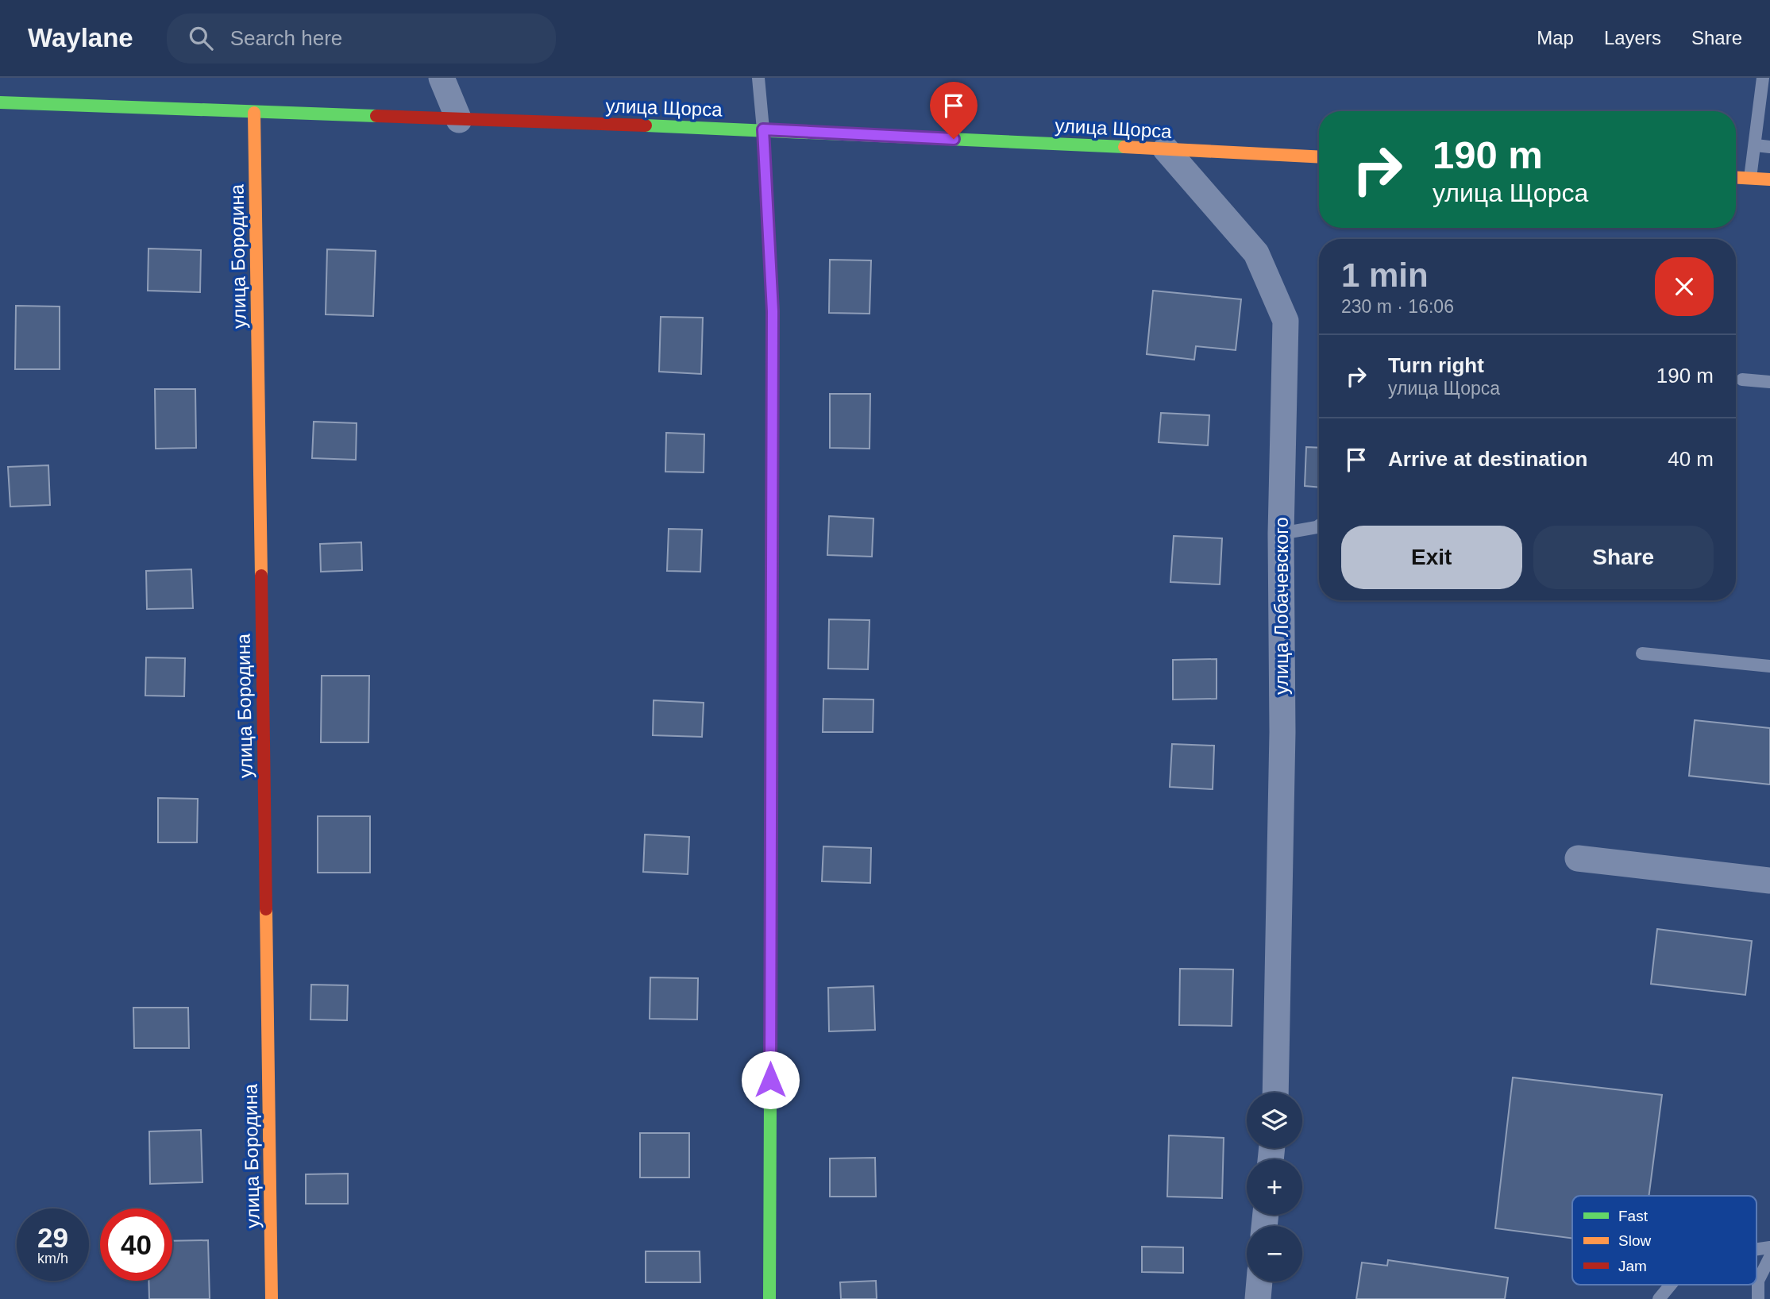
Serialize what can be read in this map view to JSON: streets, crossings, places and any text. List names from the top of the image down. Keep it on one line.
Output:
{"streets":{"street":["улица Щорса","улица Бородина","улица Лобачевского"]},"crossings":[["улица Щорса","улица Бородина"],["улица Щорса","улица Лобачевского"]],"legend":["Fast","Slow","Jam"],"page":{"header":"Waylane","search":"Search here","nav":["Map","Layers","Share"],"turn":["190 m","улица Щорса"],"heading":["1 min","230 m · 16:06"],"list":[{"name":"Turn right","note":"улица Щорса","value":"190 m"},{"name":"Arrive at destination","value":"40 m"}],"buttons":["Exit","Share"],"map_buttons":["+","−"],"speed":"29 km/h","limit":"40"}}
